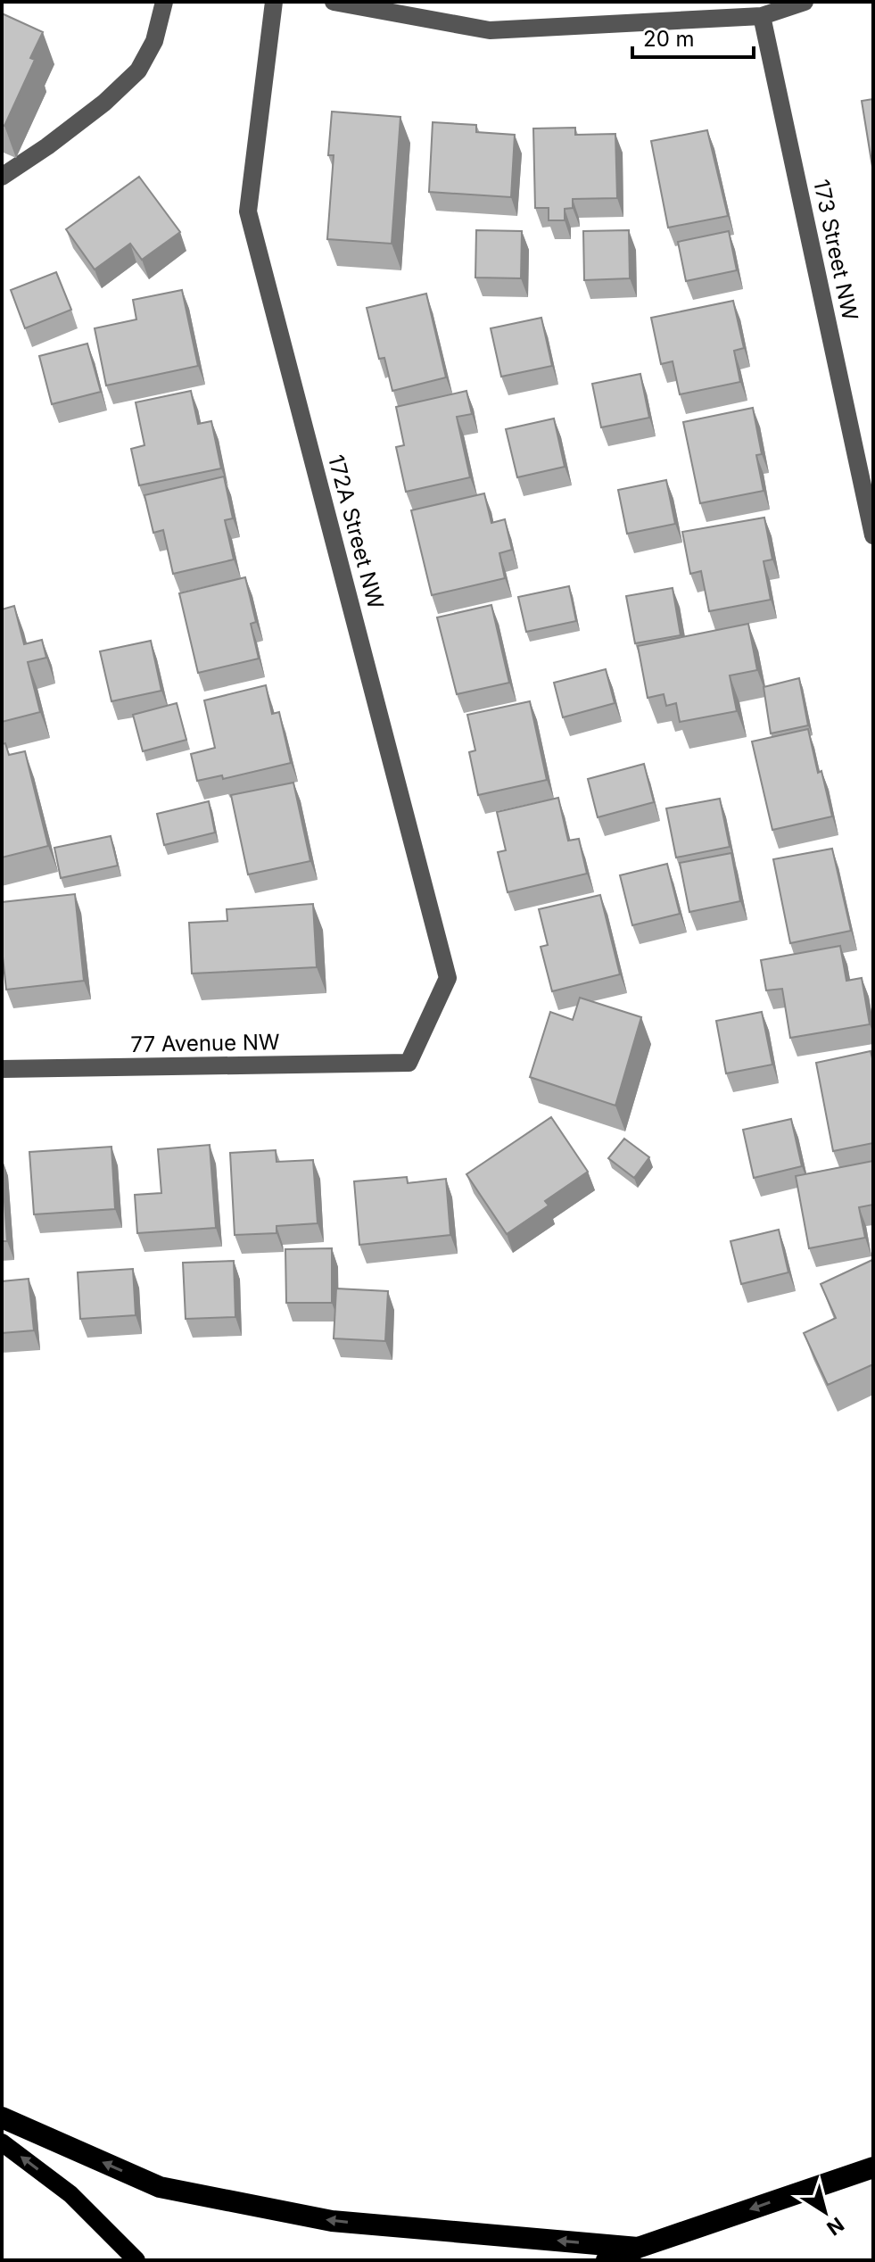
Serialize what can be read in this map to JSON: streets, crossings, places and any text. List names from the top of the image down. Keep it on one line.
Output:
{"streets":{"street":["173 Street NW","172A Street NW","77 Avenue NW"]},"crossings":[["172A Street NW","77 Avenue NW"]],"scale_bar":"20 m","north":"bottom right"}
